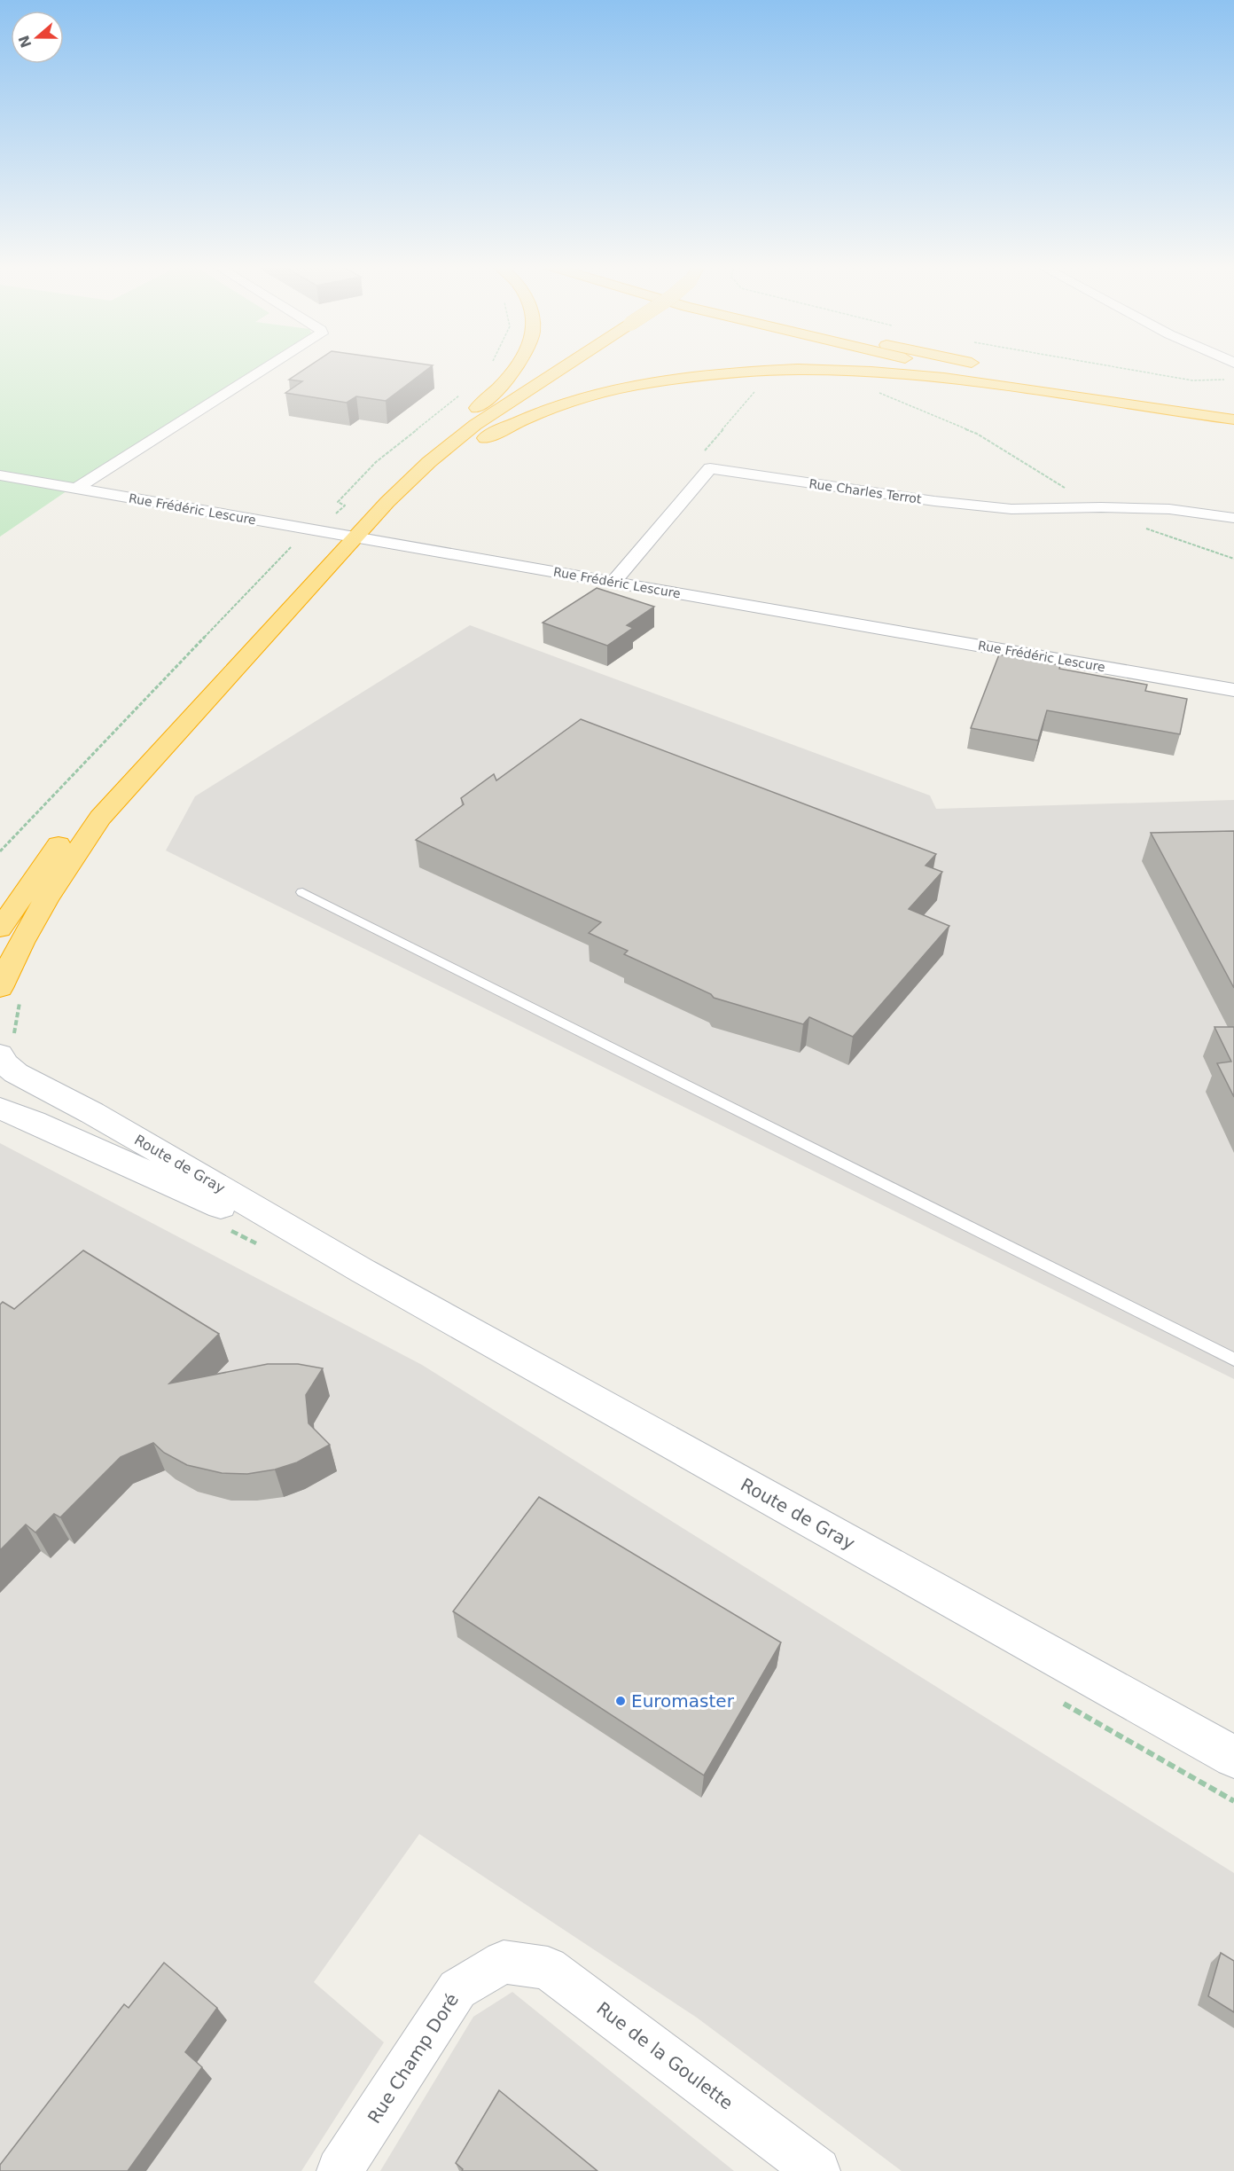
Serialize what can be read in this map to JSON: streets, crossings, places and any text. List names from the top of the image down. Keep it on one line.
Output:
{"streets":{"main road":["Route de Gray"],"street":["Rue Charles Terrot","Rue Frédéric Lescure","Rue de la Goulette","Rue Champ Doré"]},"crossings":[["Rue Charles Terrot","Rue Frédéric Lescure"],["Rue de la Goulette","Rue Champ Doré"]],"places":["Euromaster"],"north":"left"}
